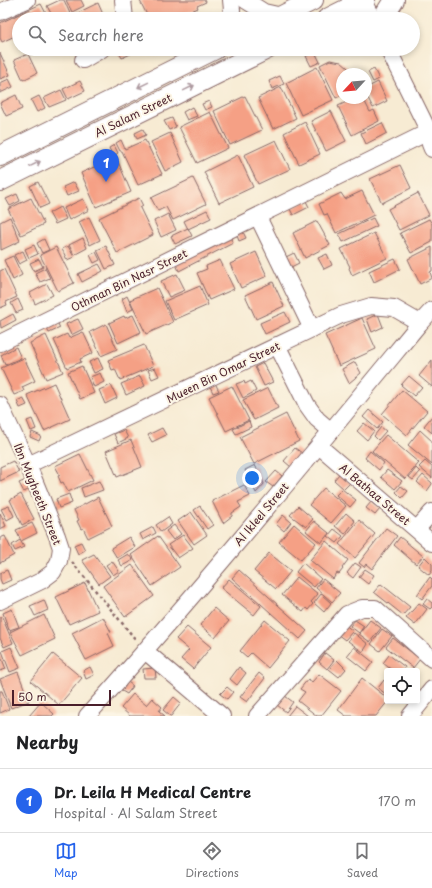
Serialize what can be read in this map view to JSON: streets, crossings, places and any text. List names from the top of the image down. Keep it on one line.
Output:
{"streets":{"main road":["Al Salam Street"],"street":["Othman Bin Nasr Street","Mueen Bin Omar Street","Ibn Mugheeth Street","Al Bathaa Street","Al Ikleel Street"]},"crossings":[["Mueen Bin Omar Street","Ibn Mugheeth Street"],["Mueen Bin Omar Street","Al Ikleel Street"],["Al Bathaa Street","Al Ikleel Street"]],"scale_bar":"50 m","north":"bottom left","page":{"search":"Search here","pins":"1","scale":"50 m","heading":"Nearby","list":[{"mark":"1","name":"Dr. Leila H Medical Centre","note":"Hospital · Al Salam Street","value":"170 m"}],"nav":["Map","Directions","Saved"]}}
